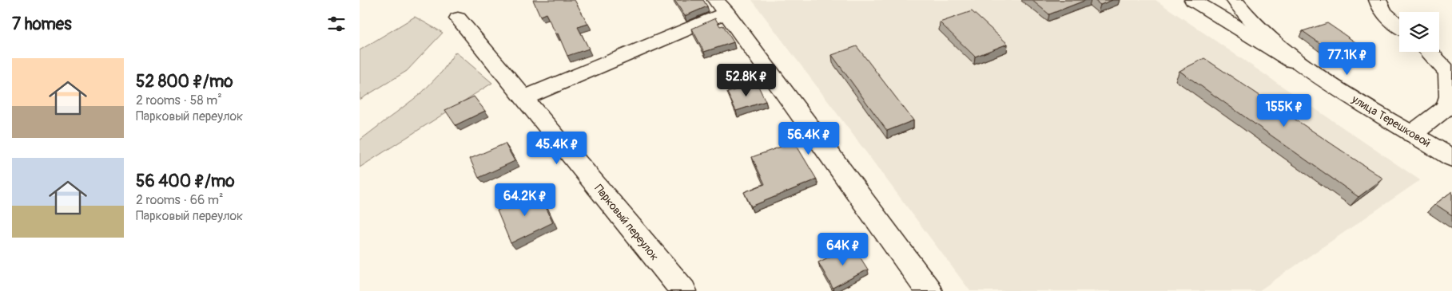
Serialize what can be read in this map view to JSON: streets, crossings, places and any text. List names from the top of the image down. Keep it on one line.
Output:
{"streets":{"street":["улица Терешковой","Парковый переулок"]},"page":{"heading":"7 homes","price":["77.1K ₽","52.8K ₽","155K ₽","56.4K ₽","45.4K ₽","64.2K ₽","64K ₽"],"list":[{"name":"52 800 ₽/mo","note":"2 rooms · 58 m² · Парковый переулок"},{"name":"56 400 ₽/mo","note":"2 rooms · 66 m² · Парковый переулок"}]}}
